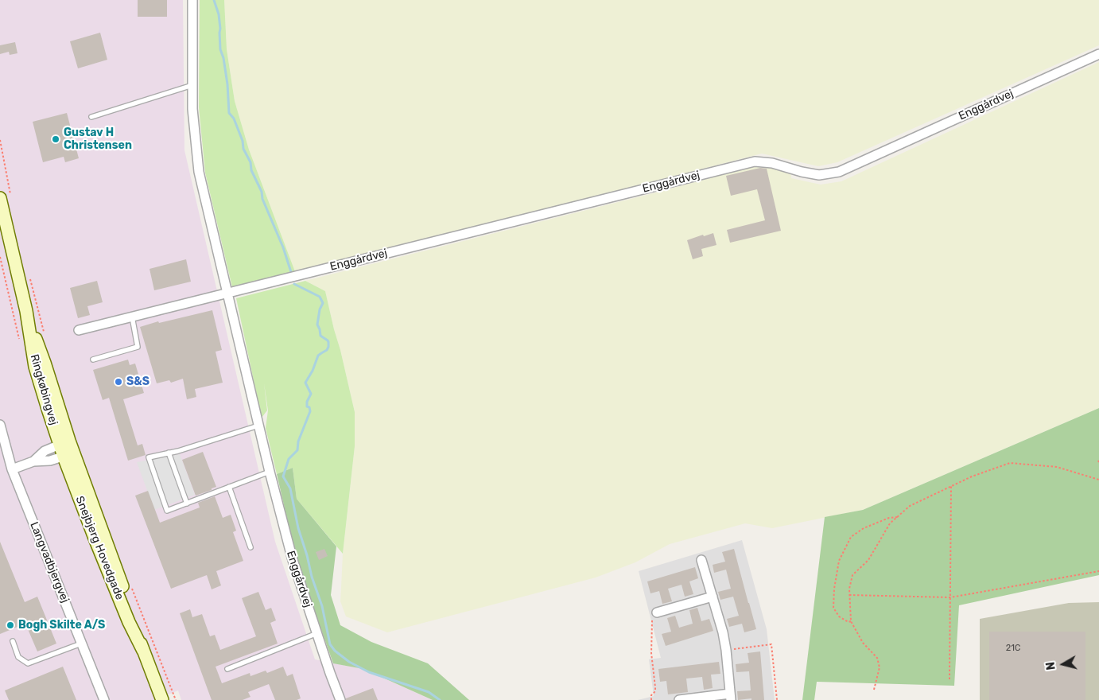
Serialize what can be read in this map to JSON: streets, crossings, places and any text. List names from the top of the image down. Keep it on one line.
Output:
{"streets":{"street":["Enggårdvej","Ringkøbingvej","Snejbjerg Hovedgade","Langvadbjergvej"]},"crossings":[["Ringkøbingvej","Snejbjerg Hovedgade"]],"places":["Gustav H Christensen","S&S","Bogh Skilte A/S"],"house_numbers":["21C"],"north":"left"}
